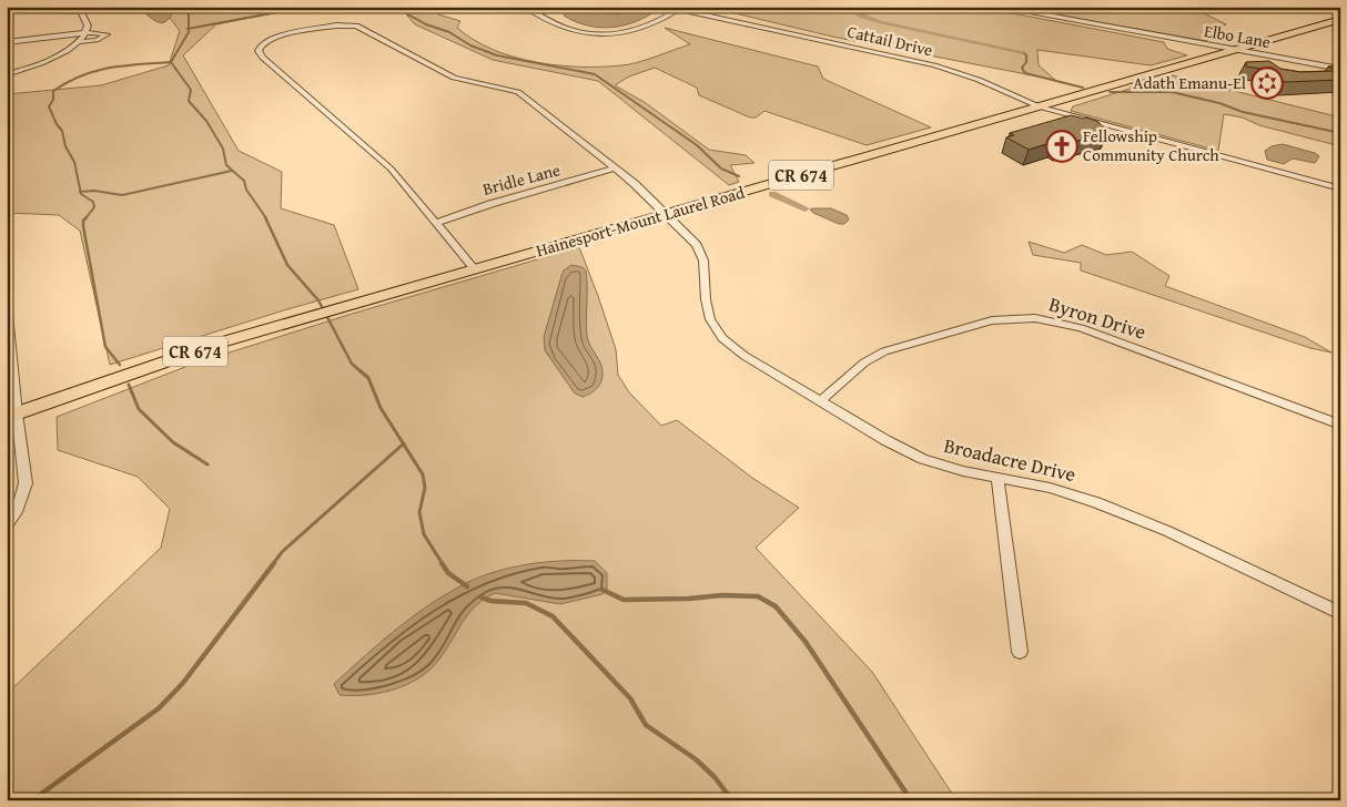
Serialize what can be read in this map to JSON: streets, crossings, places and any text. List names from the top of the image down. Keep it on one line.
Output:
{"streets":{"main road":["CR 674","Hainesport-Mount Laurel Road"],"street":["Elbo Lane","Cattail Drive","Bridle Lane","Byron Drive","Broadacre Drive"]},"crossings":[["Elbo Lane","Hainesport-Mount Laurel Road"],["Cattail Drive","Hainesport-Mount Laurel Road"],["Bridle Lane","Broadacre Drive"],["Hainesport-Mount Laurel Road","Broadacre Drive"],["Byron Drive","Broadacre Drive"]],"places":{"synagogue":["Adath Emanu-El"],"church":["Fellowship Community Church"]}}
